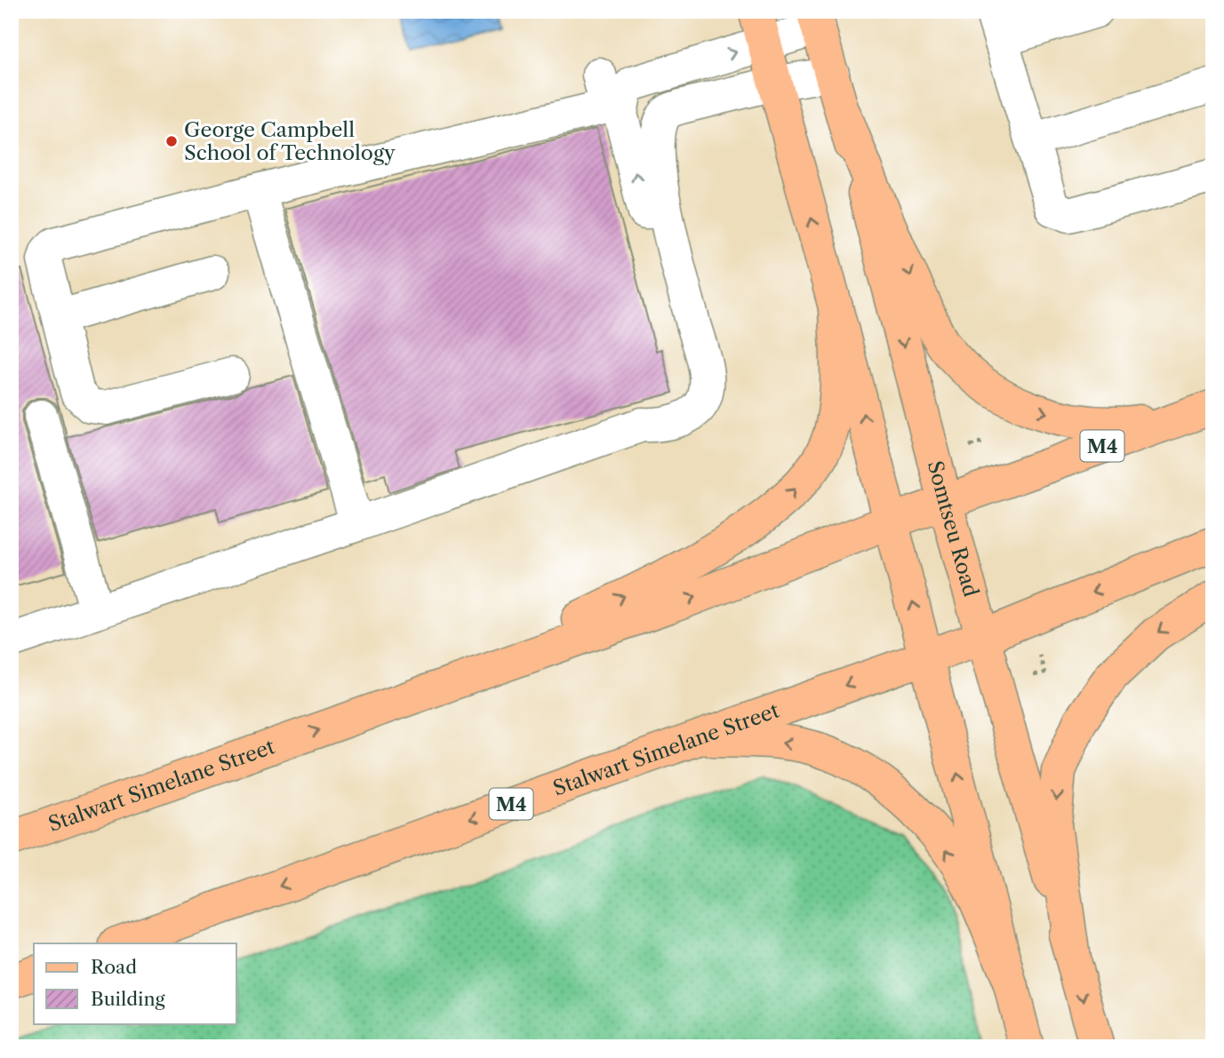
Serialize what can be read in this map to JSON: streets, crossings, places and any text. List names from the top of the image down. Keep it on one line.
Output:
{"streets":{"main road":["M4","Somtseu Road","Stalwart Simelane Street"]},"crossings":[["M4","Somtseu Road"],["M4","Stalwart Simelane Street"],["Somtseu Road","Stalwart Simelane Street"]],"places":["George Campbell School of Technology"],"legend":["Road","Building"]}
